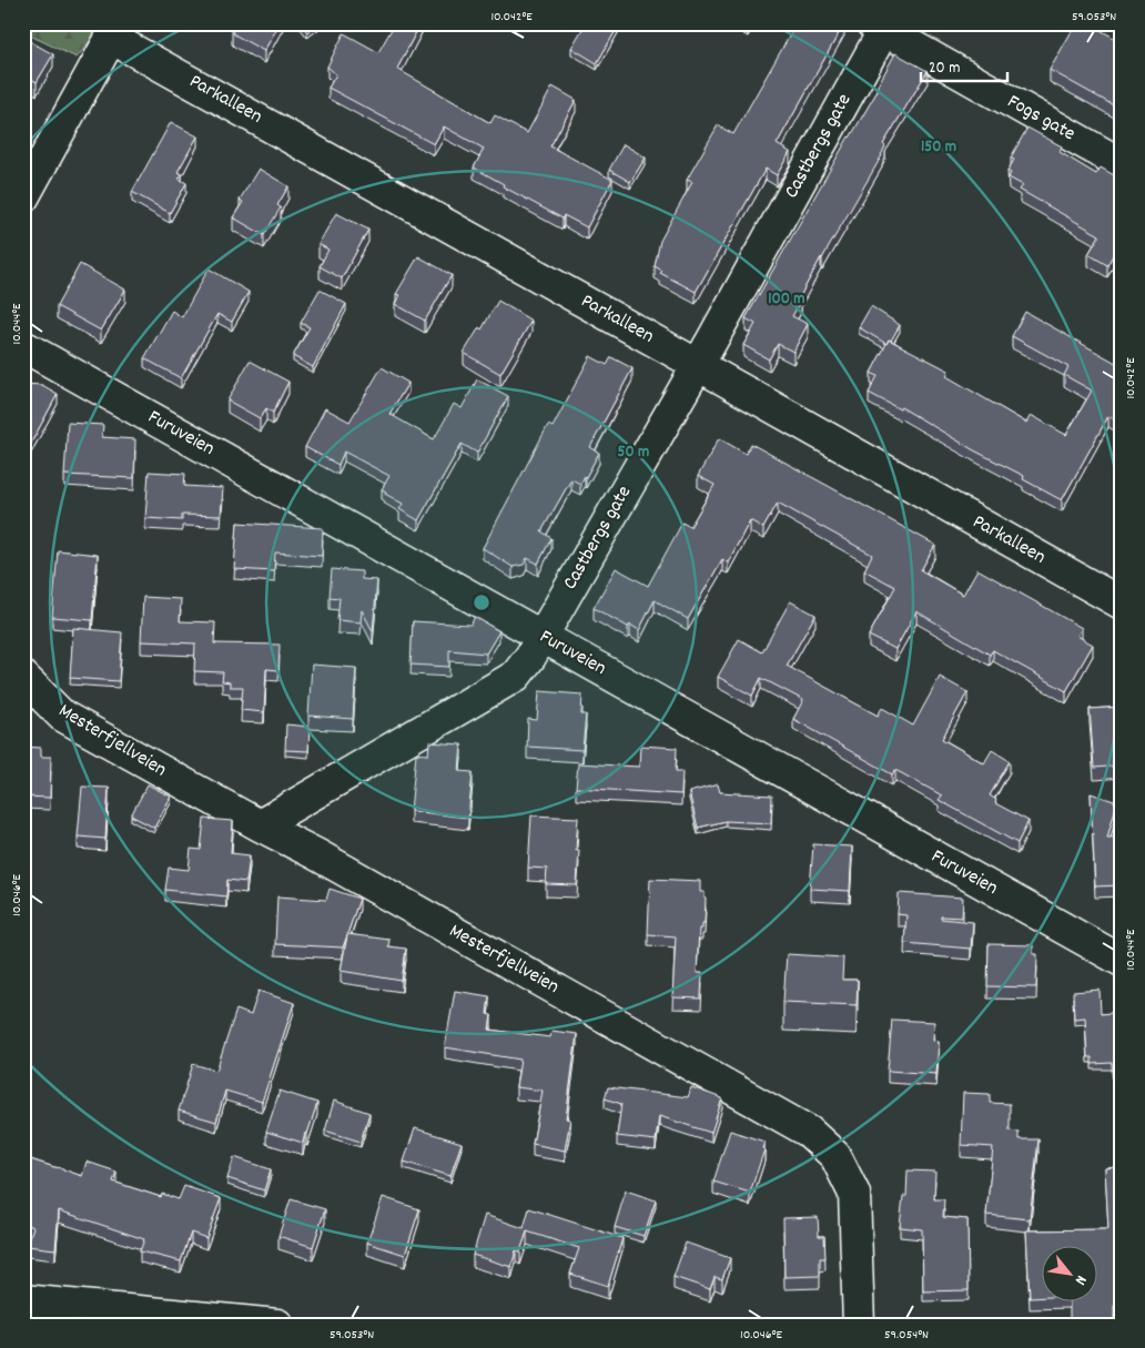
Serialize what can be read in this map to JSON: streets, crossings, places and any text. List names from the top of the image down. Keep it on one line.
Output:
{"streets":{"street":["Parkalleen","Fogs gate","Castbergs gate","Furuveien","Mesterfjellveien"]},"crossings":[["Parkalleen","Castbergs gate"],["Fogs gate","Castbergs gate"],["Castbergs gate","Furuveien"],["Castbergs gate","Mesterfjellveien"]],"scale_bar":"20 m","north":"bottom right","coordinates":["10.042°E","59.053°N","10.044°E","10.046°E","59.054°N"],"rings":["150 m","100 m","50 m"]}
